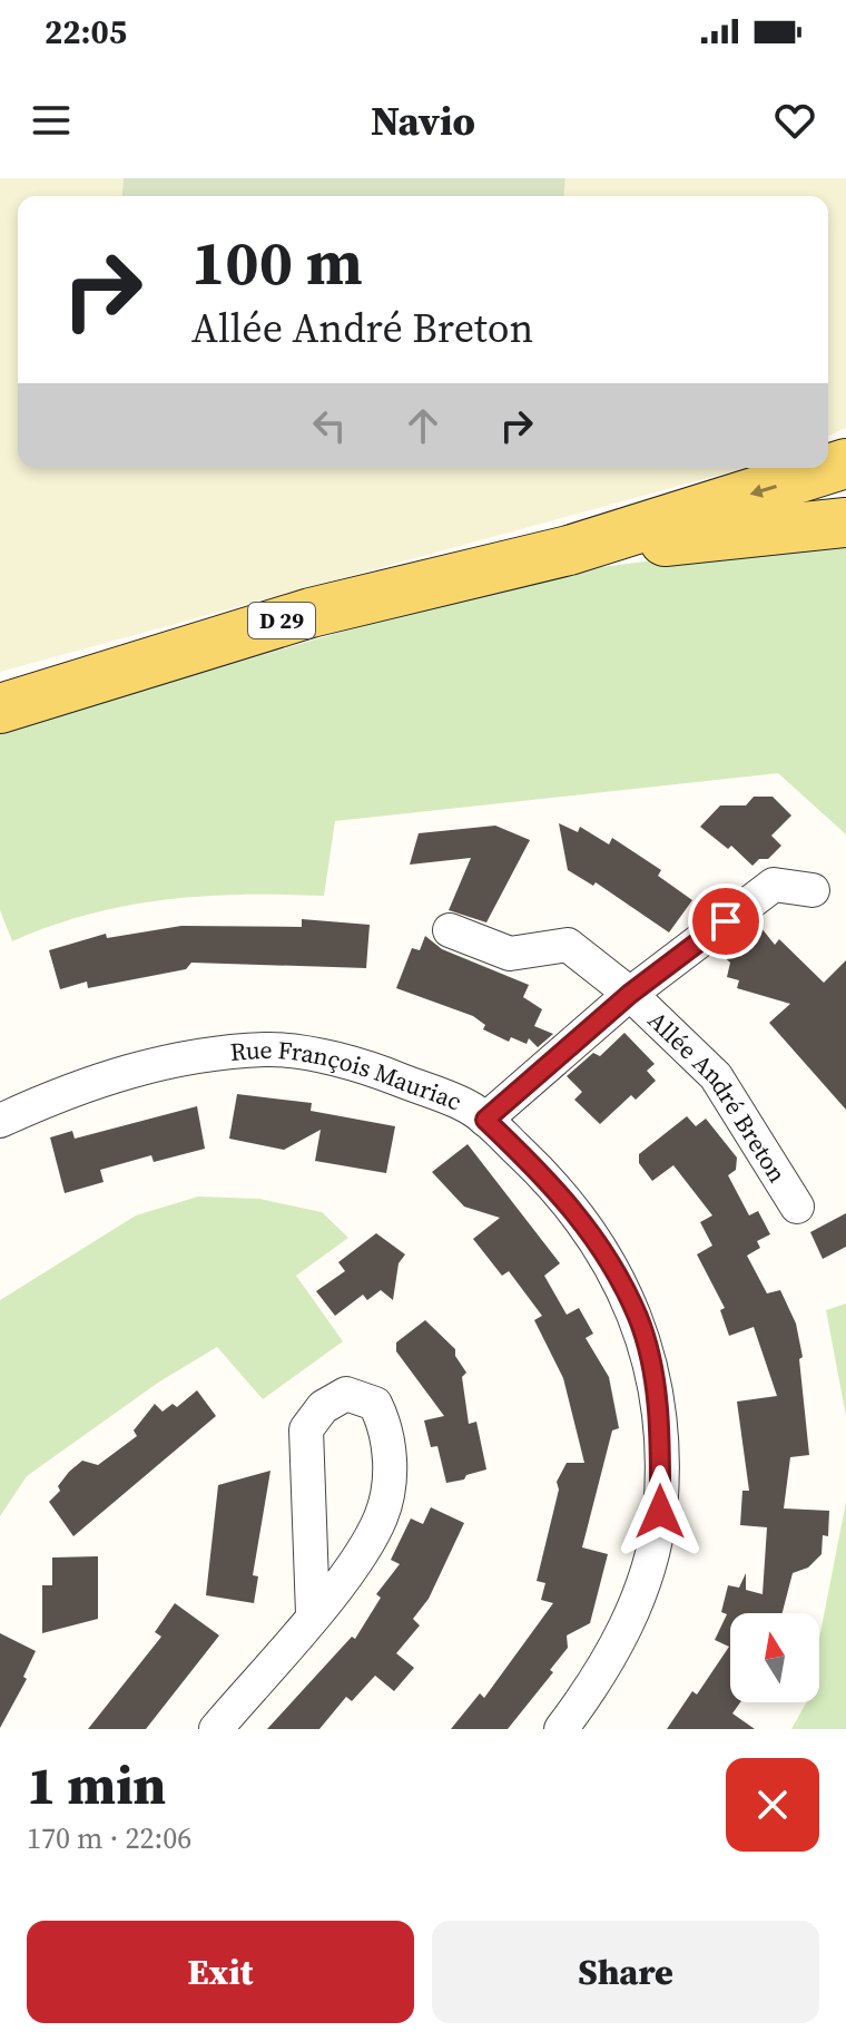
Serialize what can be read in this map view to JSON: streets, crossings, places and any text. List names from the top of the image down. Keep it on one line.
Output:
{"streets":{"main road":["D 29"],"street":["Rue François Mauriac","Allée André Breton"]},"crossings":[["Rue François Mauriac","Allée André Breton"]],"north":"top","page":{"status":"22:05","header":"Navio","turn":["100 m","Allée André Breton"],"heading":["1 min","170 m · 22:06"],"buttons":["Exit","Share"]}}
